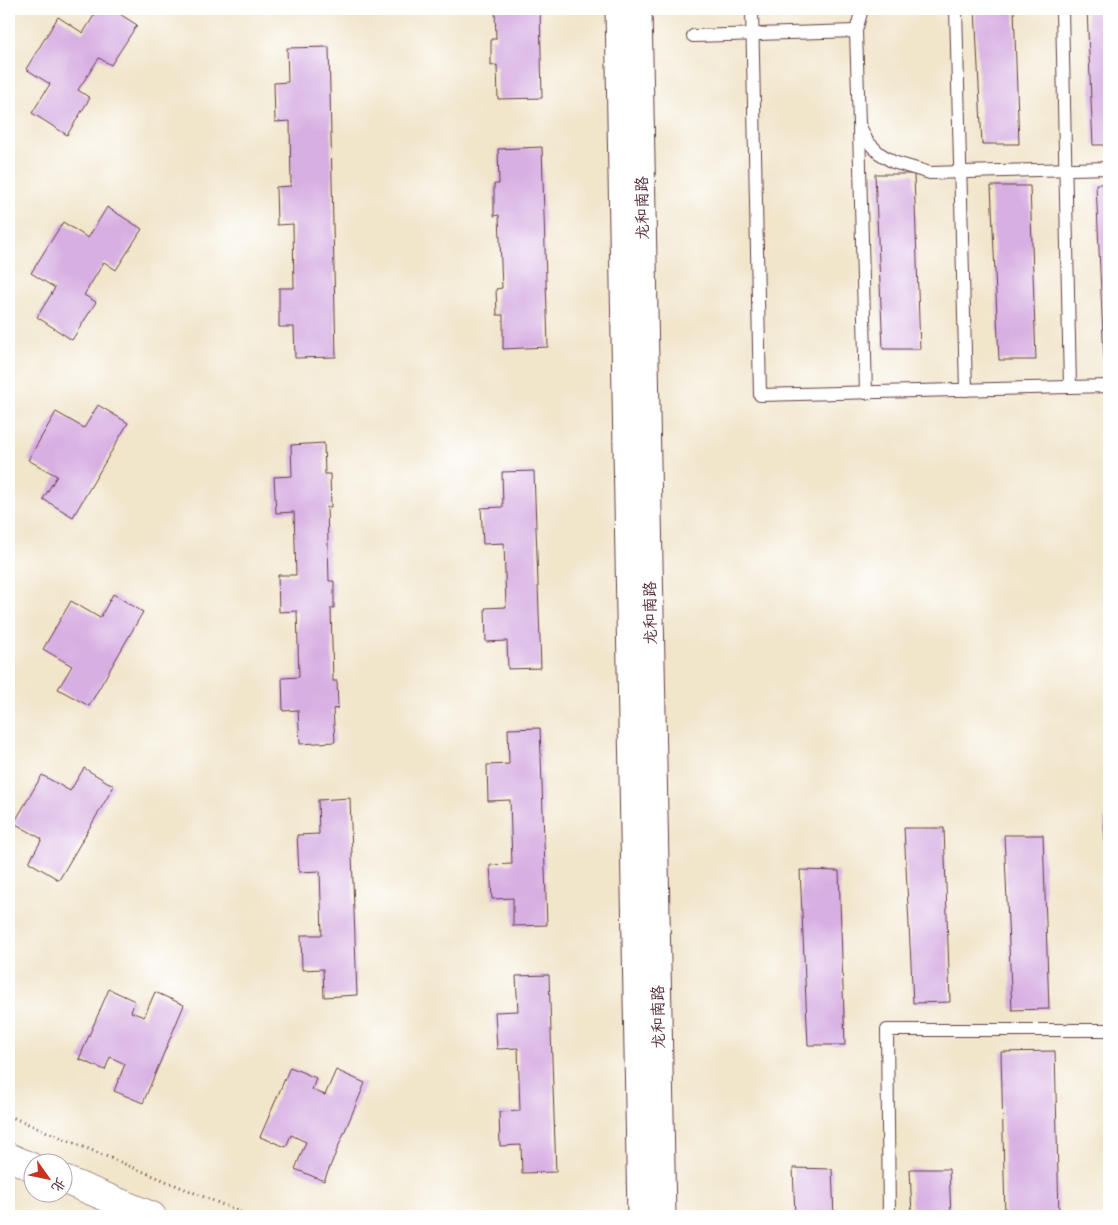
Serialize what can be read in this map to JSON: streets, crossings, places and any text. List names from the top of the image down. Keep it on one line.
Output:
{"streets":{"street":["龙和南路"]},"north":"bottom right"}
